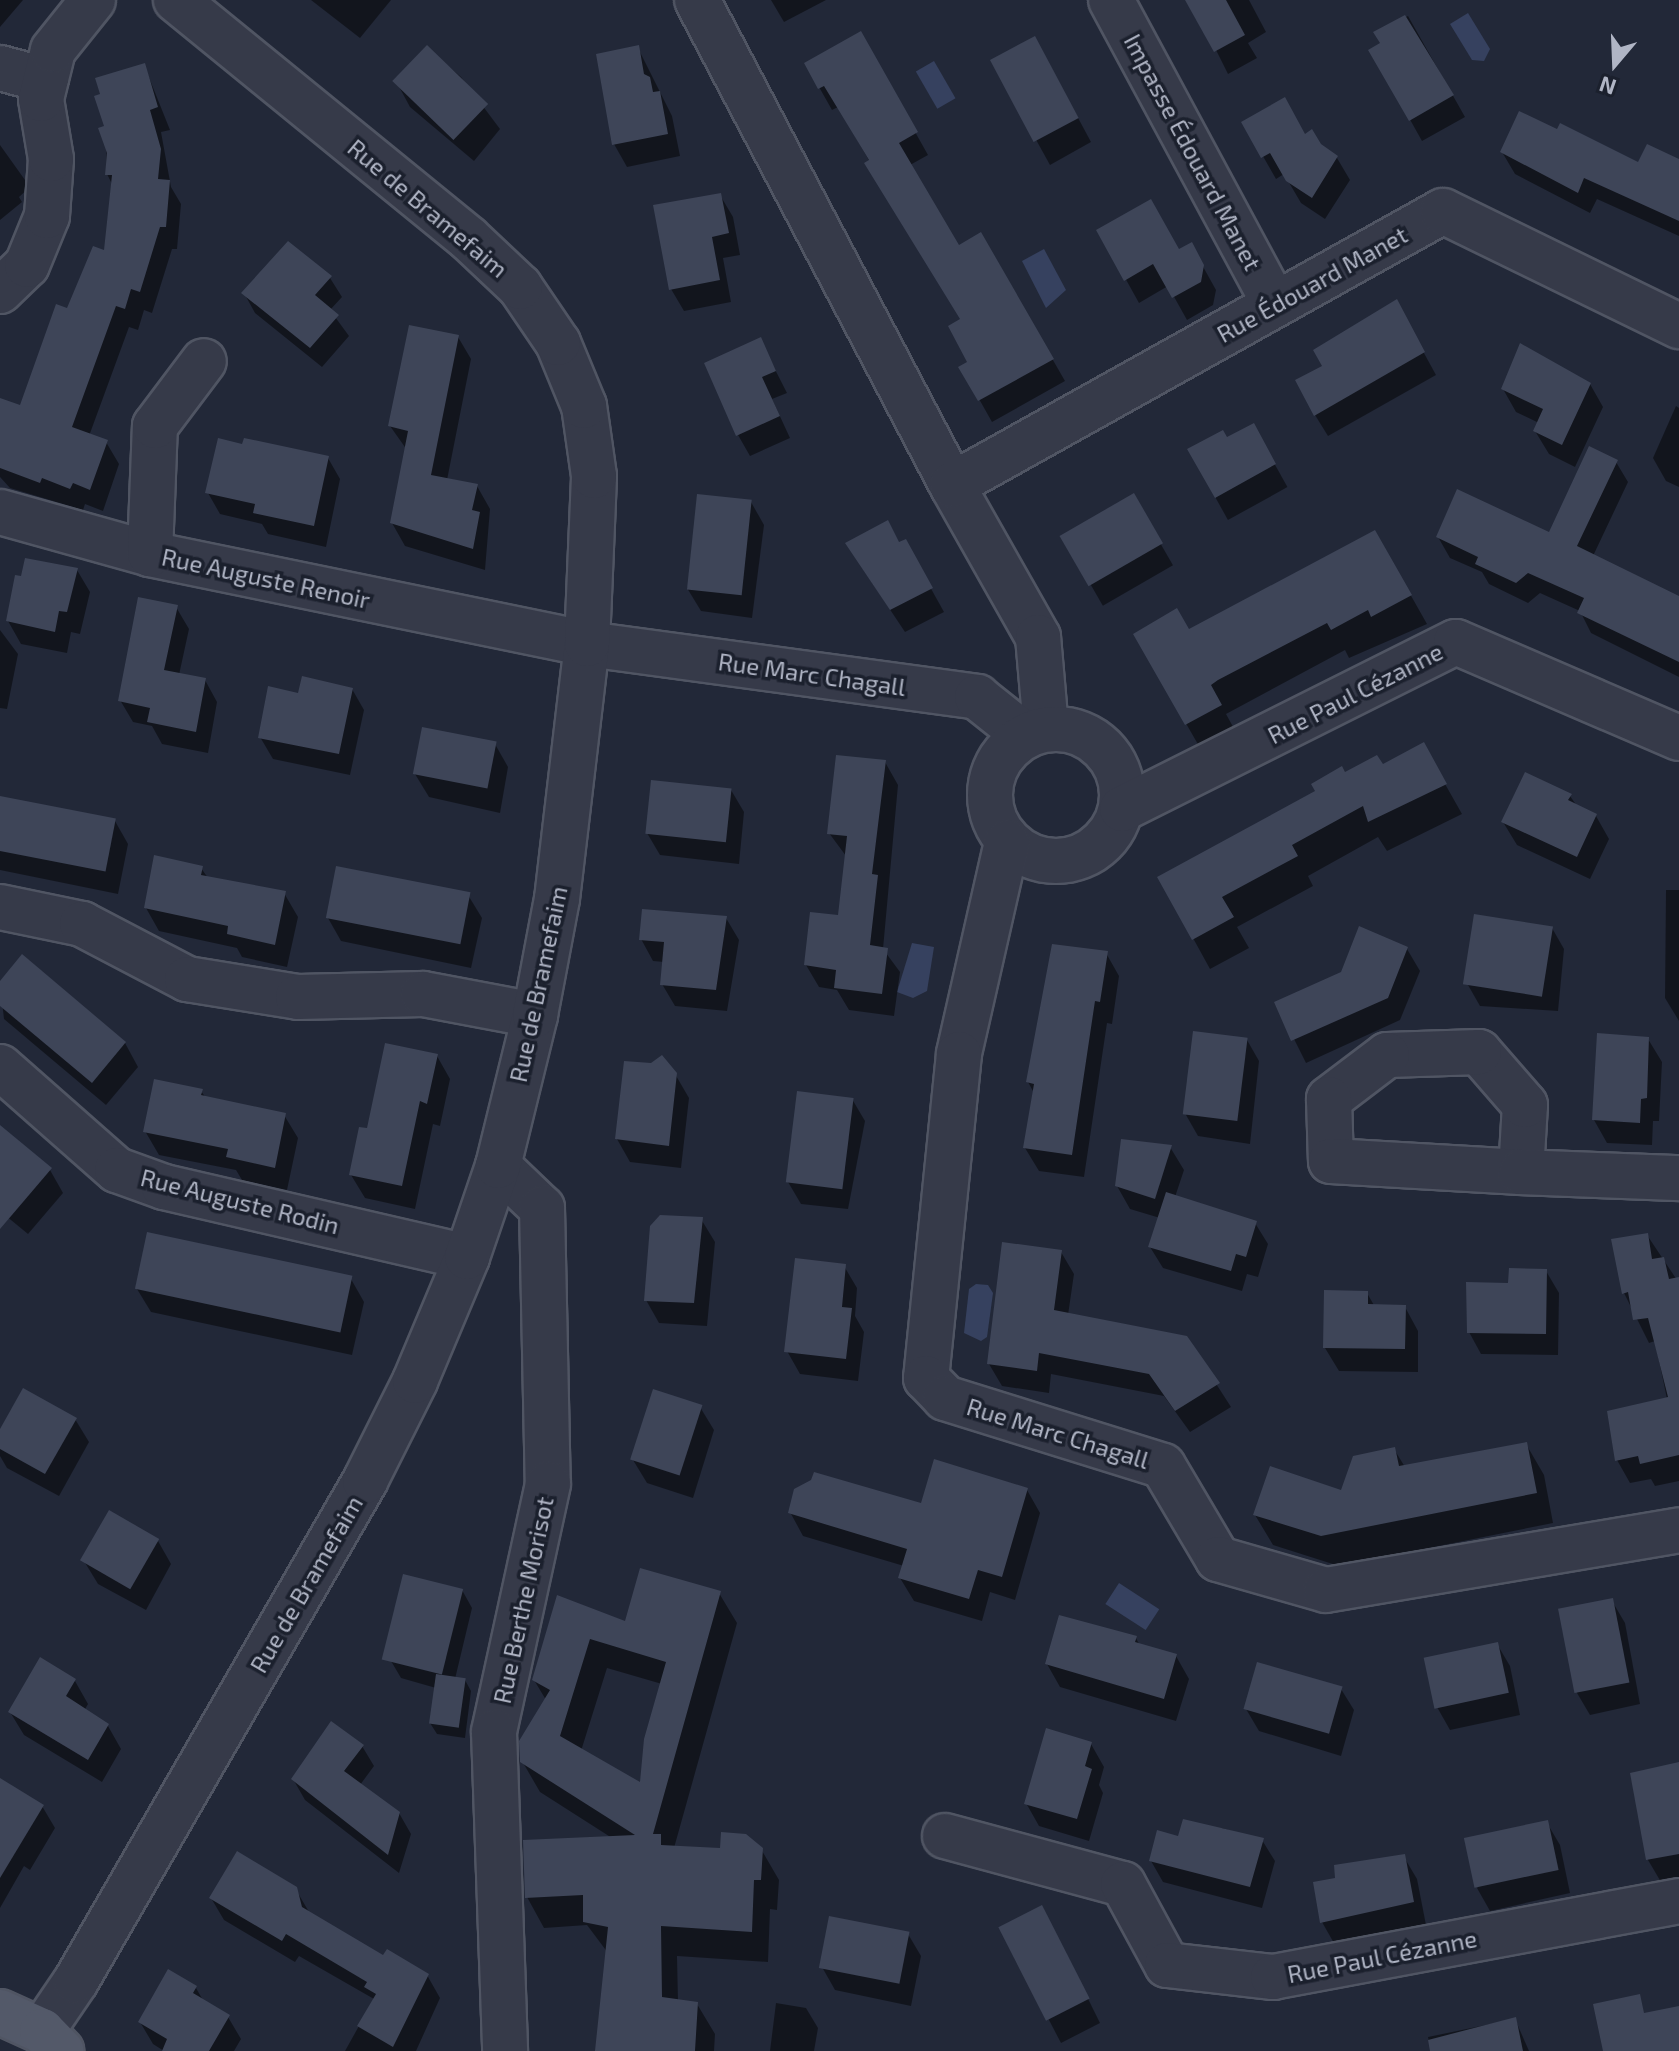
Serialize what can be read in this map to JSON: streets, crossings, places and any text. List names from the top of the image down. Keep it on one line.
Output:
{"streets":{"street":["Impasse Édouard Manet","Rue de Bramefaim","Rue Édouard Manet","Rue Auguste Renoir","Rue Marc Chagall","Rue Paul Cézanne","Rue Auguste Rodin","Rue Berthe Morisot"]},"crossings":[["Impasse Édouard Manet","Rue Édouard Manet"],["Rue de Bramefaim","Rue Auguste Renoir"],["Rue de Bramefaim","Rue Marc Chagall"],["Rue de Bramefaim","Rue Auguste Rodin"],["Rue de Bramefaim","Rue Berthe Morisot"],["Rue Auguste Renoir","Rue Marc Chagall"],["Rue Marc Chagall","Rue Paul Cézanne"]],"north":"bottom"}
